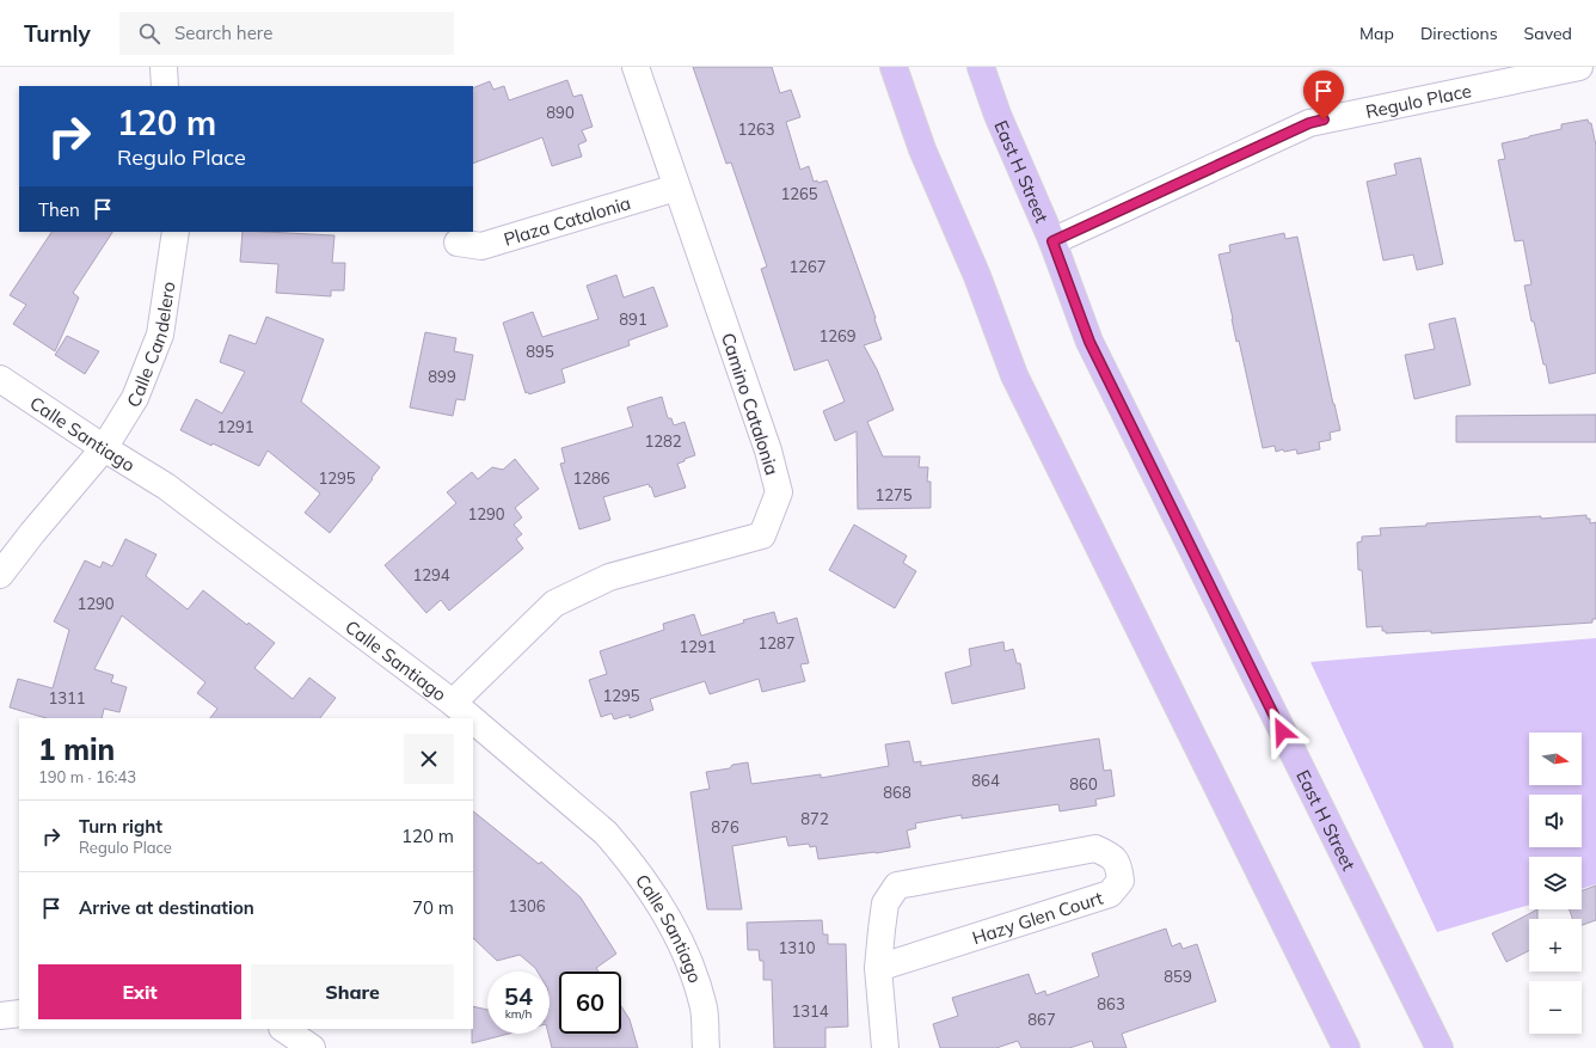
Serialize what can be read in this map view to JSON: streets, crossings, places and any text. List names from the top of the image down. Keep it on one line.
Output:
{"streets":{"main road":["East H Street"],"street":["Regulo Place","Plaza Catalonia","Calle Candelero","Camino Catalonia","Calle Santiago","Hazy Glen Court"]},"crossings":[["Regulo Place","East H Street"],["Plaza Catalonia","Camino Catalonia"],["Calle Candelero","Calle Santiago"],["Camino Catalonia","Calle Santiago"]],"house_numbers":["890","1263","1265","1267","891","1269","895","899","1291","1282","1295","1286","1275","1290","1294","1290","1287","1291","1295","1311","864","860","868","872","876","1306","1310","859","863","1314","867"],"north":"right","page":{"header":"Turnly","search":"Search here","nav":["Map","Directions","Saved"],"turn":["120 m","Regulo Place"],"then":"Then","heading":["1 min","190 m · 16:43"],"map_buttons":["+","−"],"list":[{"name":"Turn right","note":"Regulo Place","value":"120 m"},{"name":"Arrive at destination","value":"70 m"}],"buttons":["Exit","Share"],"speed":"54 km/h","limit":"60"}}
